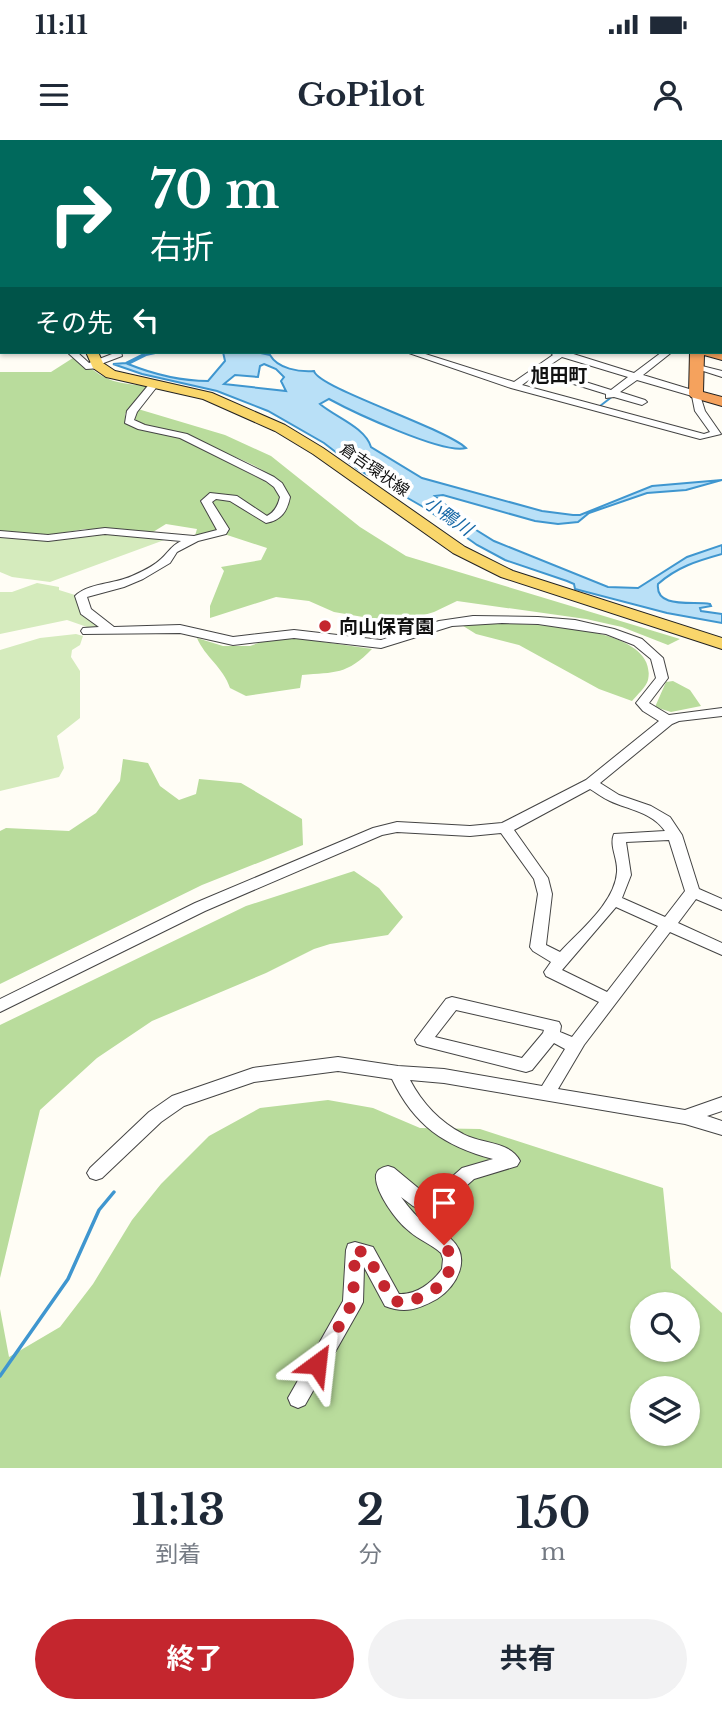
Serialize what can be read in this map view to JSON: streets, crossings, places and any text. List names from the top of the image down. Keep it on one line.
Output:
{"streets":{"main road":["倉吉環状線"]},"districts":["旭田町"],"water":["小鴨川"],"places":["向山保育園"],"page":{"status":"11:11","header":"GoPilot","turn":["70 m","右折"],"then":"その先","eta":["11:13","到着","2","分","150","m"],"buttons":["終了","共有"]}}
